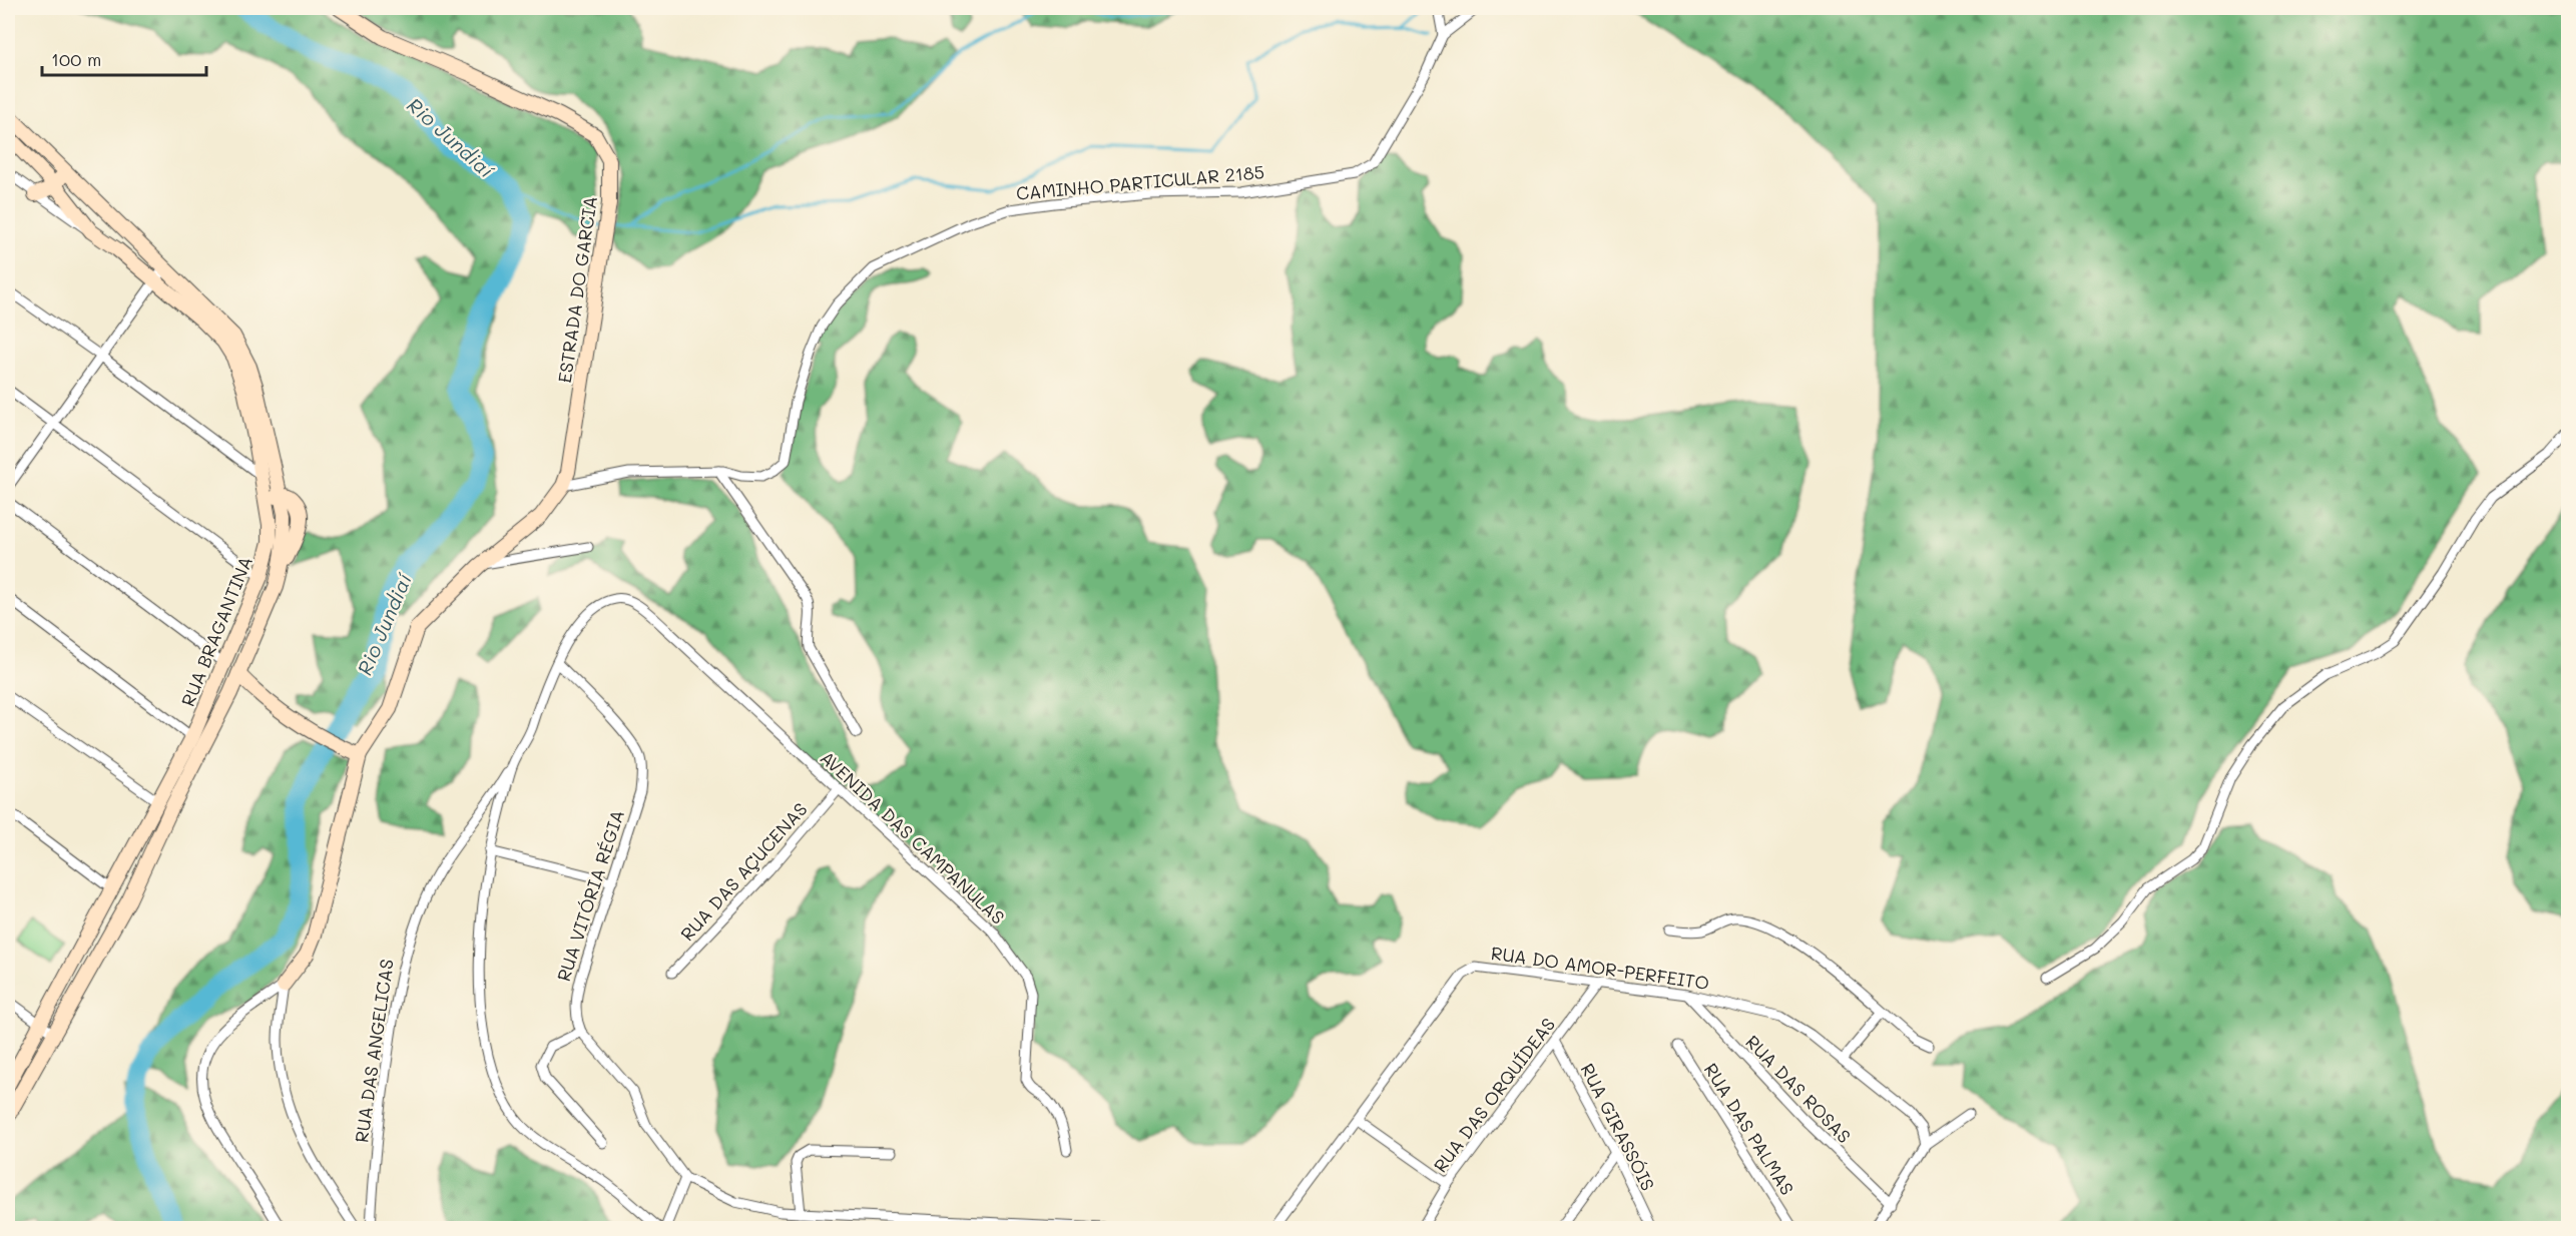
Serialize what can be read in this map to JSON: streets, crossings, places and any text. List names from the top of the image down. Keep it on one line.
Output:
{"streets":{"main road":["ESTRADA DO GARCIA","RUA BRAGANTINA"],"street":["CAMINHO PARTICULAR 2185","AVENIDA DAS CAMPANULAS","RUA DAS AÇUCENAS","RUA VITÓRIA RÉGIA","RUA DO AMOR-PERFEITO","RUA DAS ANGELICAS","RUA DAS ROSAS","RUA DAS ORQUÍDEAS","RUA GIRASSÓIS","RUA DAS PALMAS"]},"crossings":[["AVENIDA DAS CAMPANULAS","RUA DAS AÇUCENAS"],["AVENIDA DAS CAMPANULAS","RUA DAS ANGELICAS"],["RUA VITÓRIA RÉGIA","RUA DAS ANGELICAS"],["RUA DO AMOR-PERFEITO","RUA DAS ROSAS"],["RUA DO AMOR-PERFEITO","RUA DAS ORQUÍDEAS"],["RUA DAS ORQUÍDEAS","RUA GIRASSÓIS"]],"water":["Rio Jundiaí"],"scale_bar":"100 m"}
